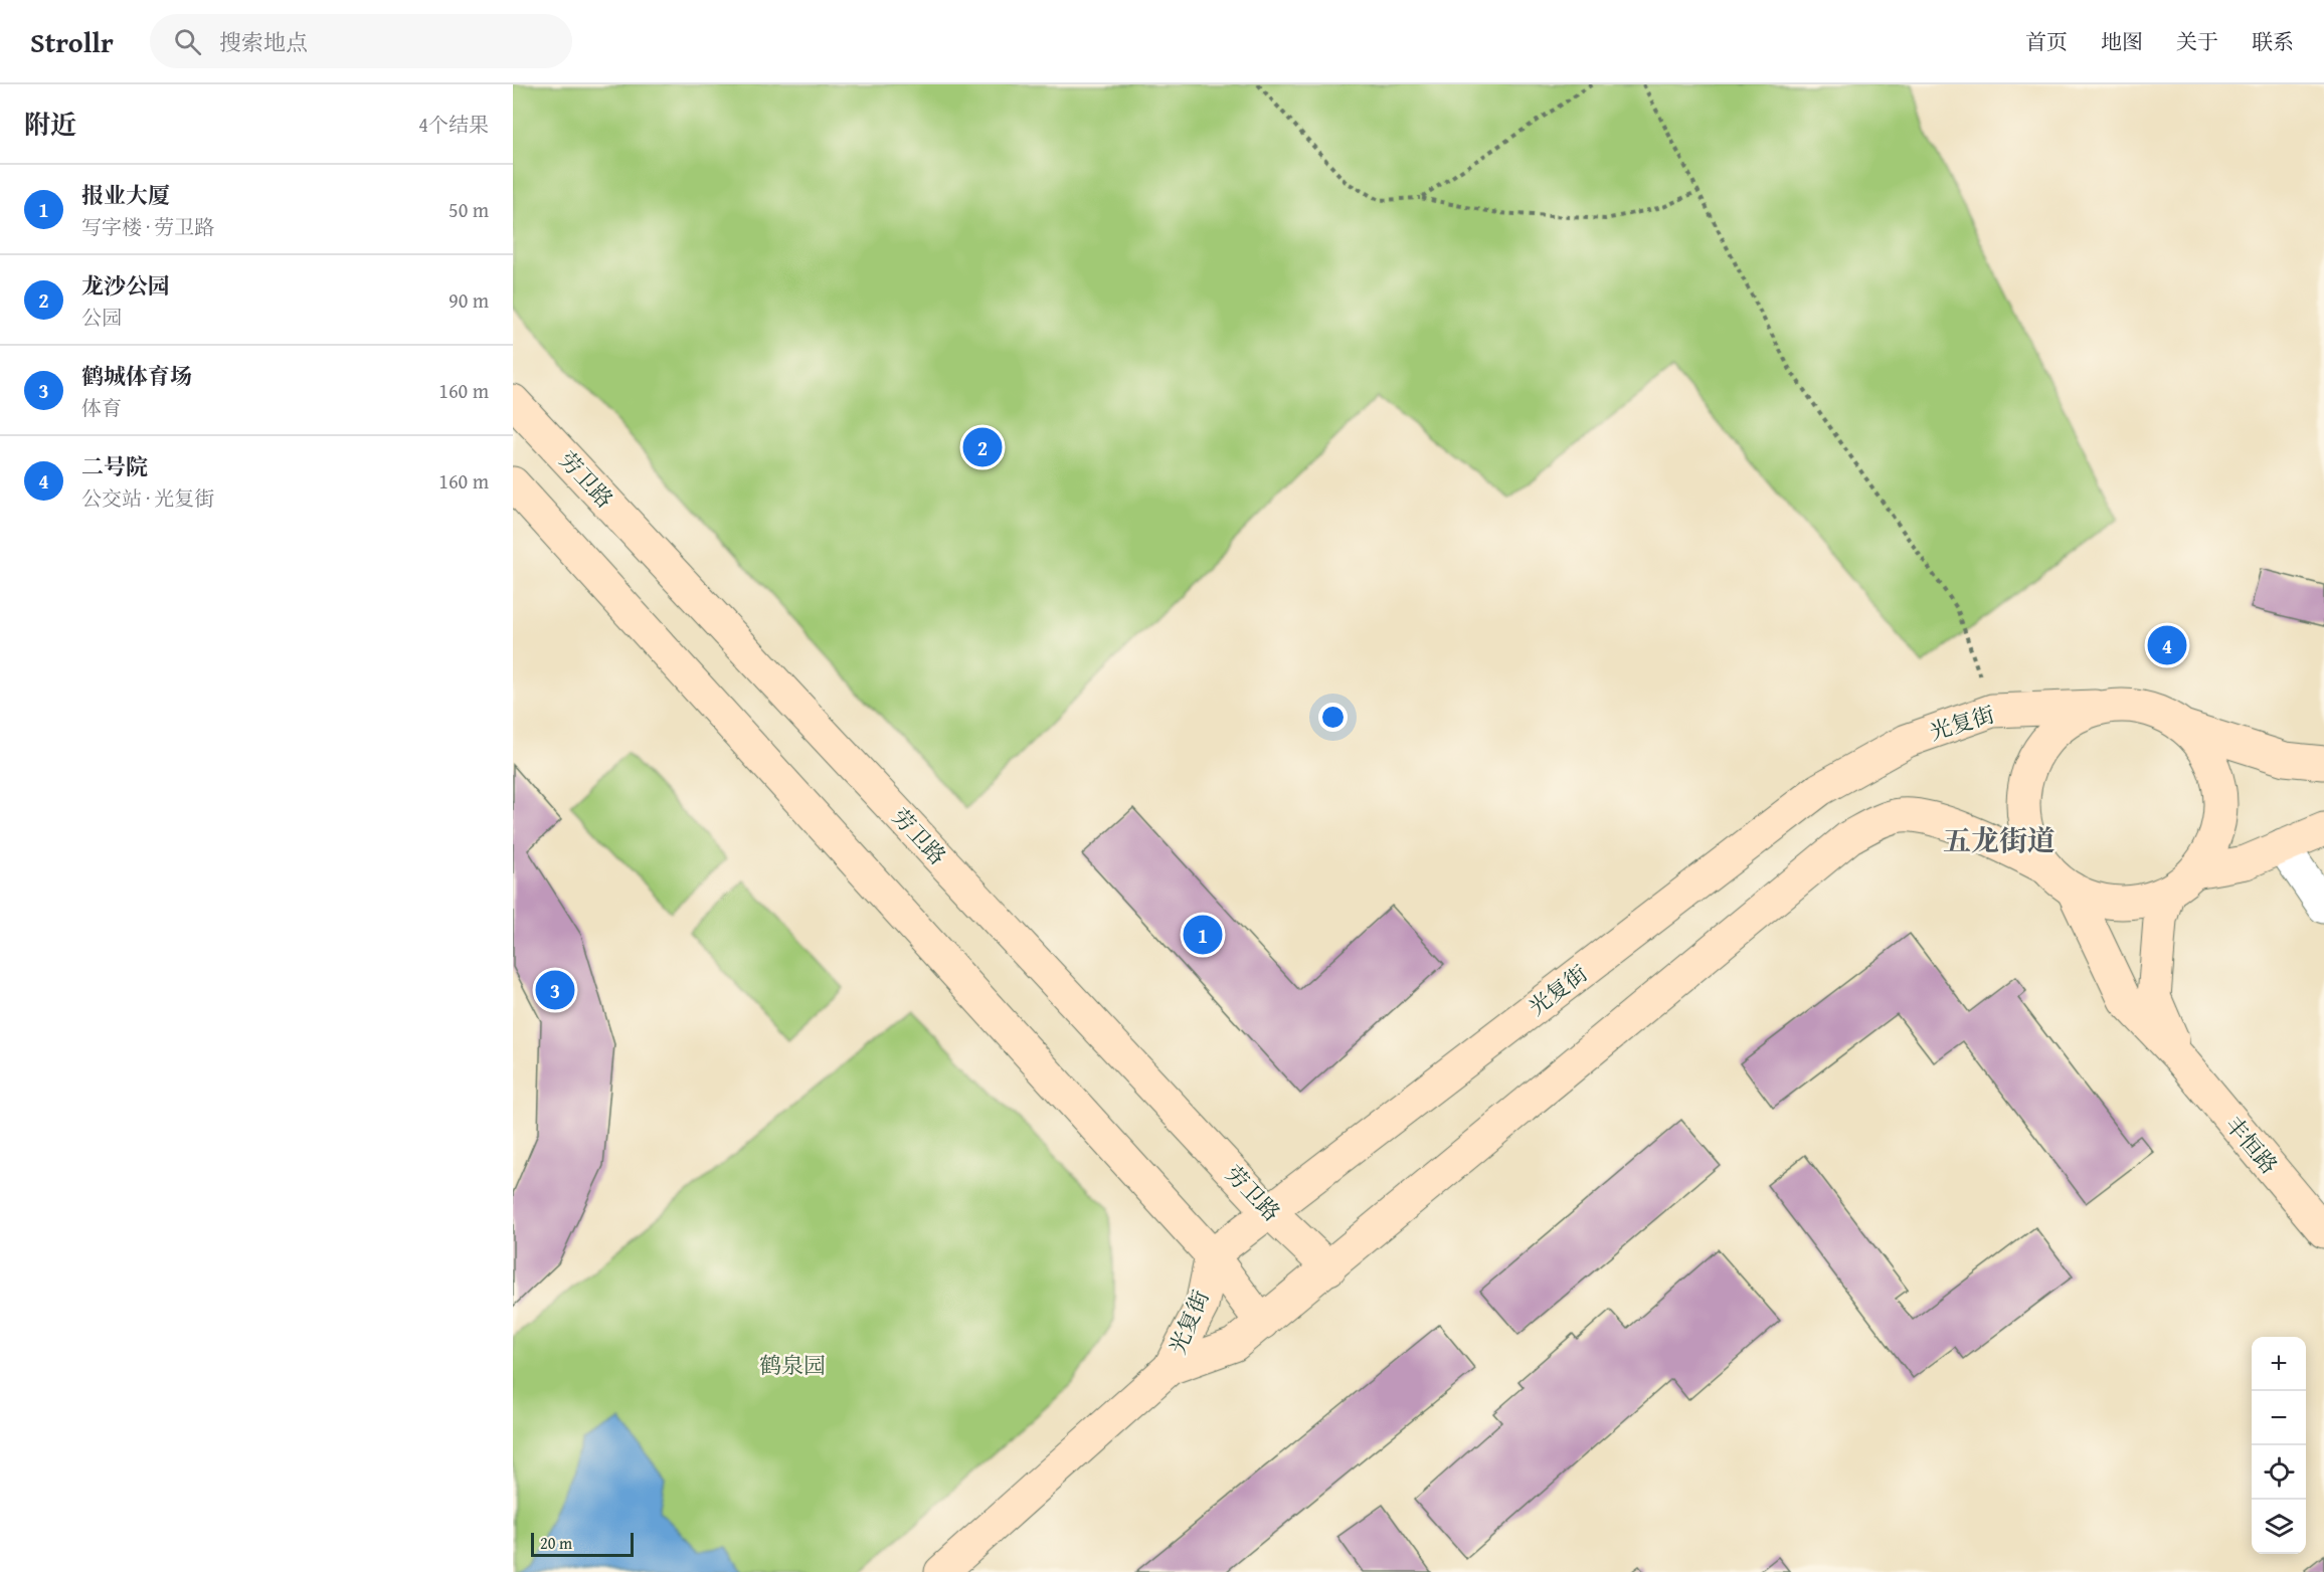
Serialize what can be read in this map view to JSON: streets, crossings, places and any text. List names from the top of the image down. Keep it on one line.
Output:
{"streets":{"main road":["劳卫路","光复街","丰恒路"]},"crossings":[["劳卫路","光复街"]],"districts":["五龙街道"],"parks":["鹤泉园"],"scale_bar":"20 m","page":{"header":"Strollr","search":"搜索地点","nav":["首页","地图","关于","联系"],"heading":["附近","4个结果"],"list":[{"mark":"1","name":"报业大厦","note":"写字楼 · 劳卫路","value":"50 m"},{"mark":"2","name":"龙沙公园","note":"公园","value":"90 m"},{"mark":"3","name":"鹤城体育场","note":"体育","value":"160 m"},{"mark":"4","name":"二号院","note":"公交站 · 光复街","value":"160 m"}],"pins":["2","4","1","3"],"map_buttons":["+","−"],"scale":"20 m"}}
